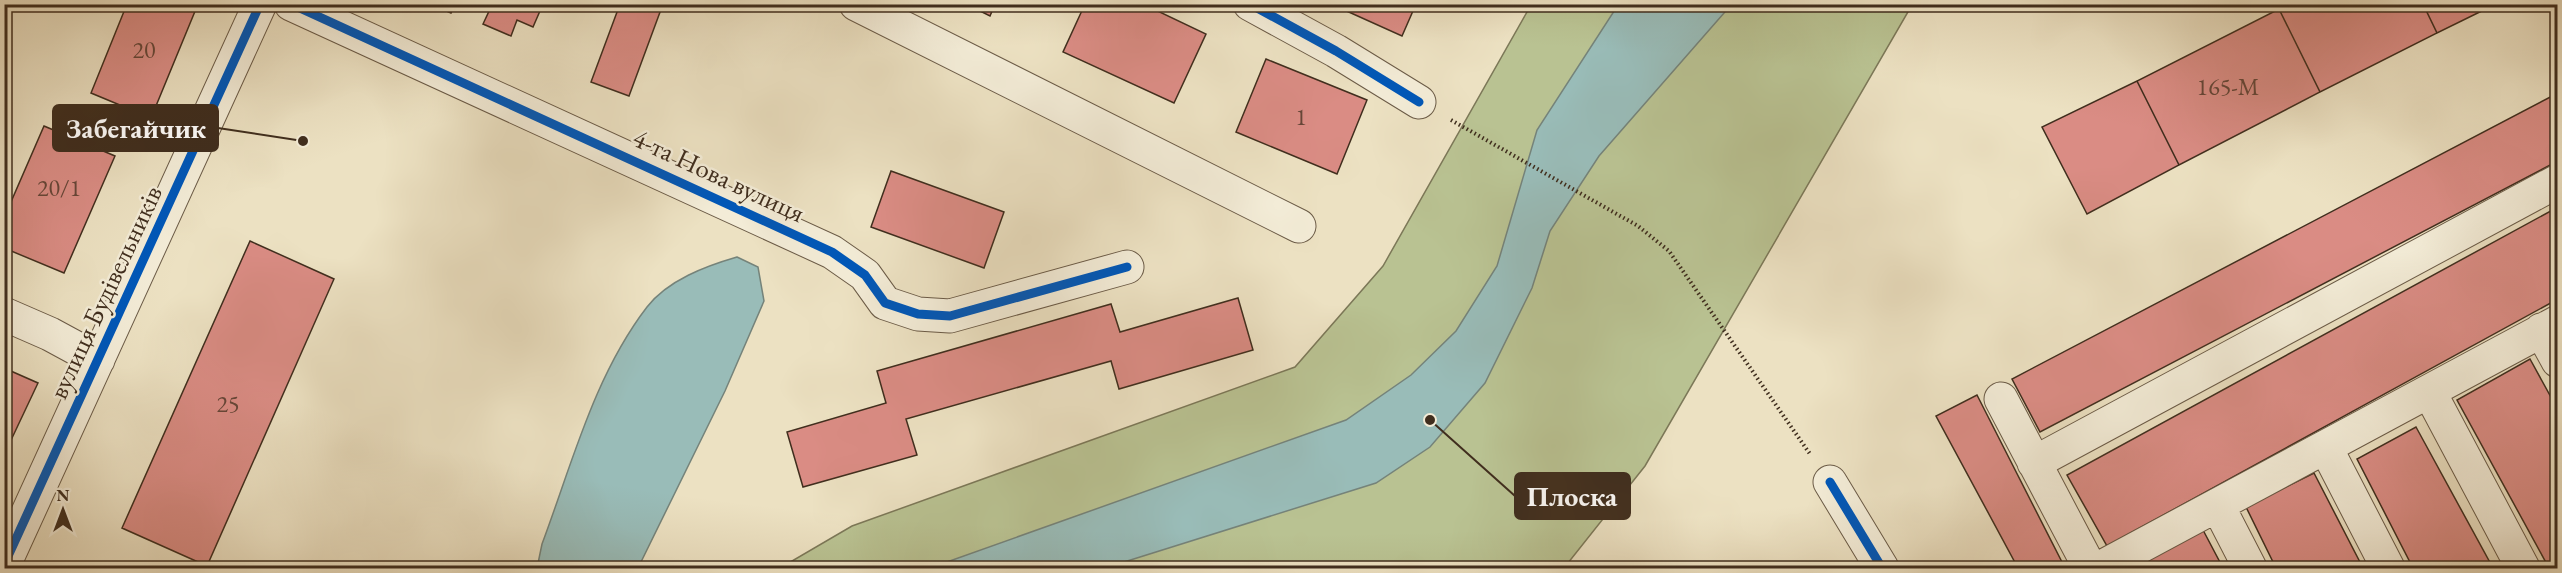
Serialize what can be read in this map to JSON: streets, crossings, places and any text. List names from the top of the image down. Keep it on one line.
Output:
{"streets":{"street":["4-та Нова вулиця","вулиця Будівельників"]},"places":["Забегайчик","Плоска"],"house_numbers":["20","165-М","1","20/1","25"],"north":"top"}
